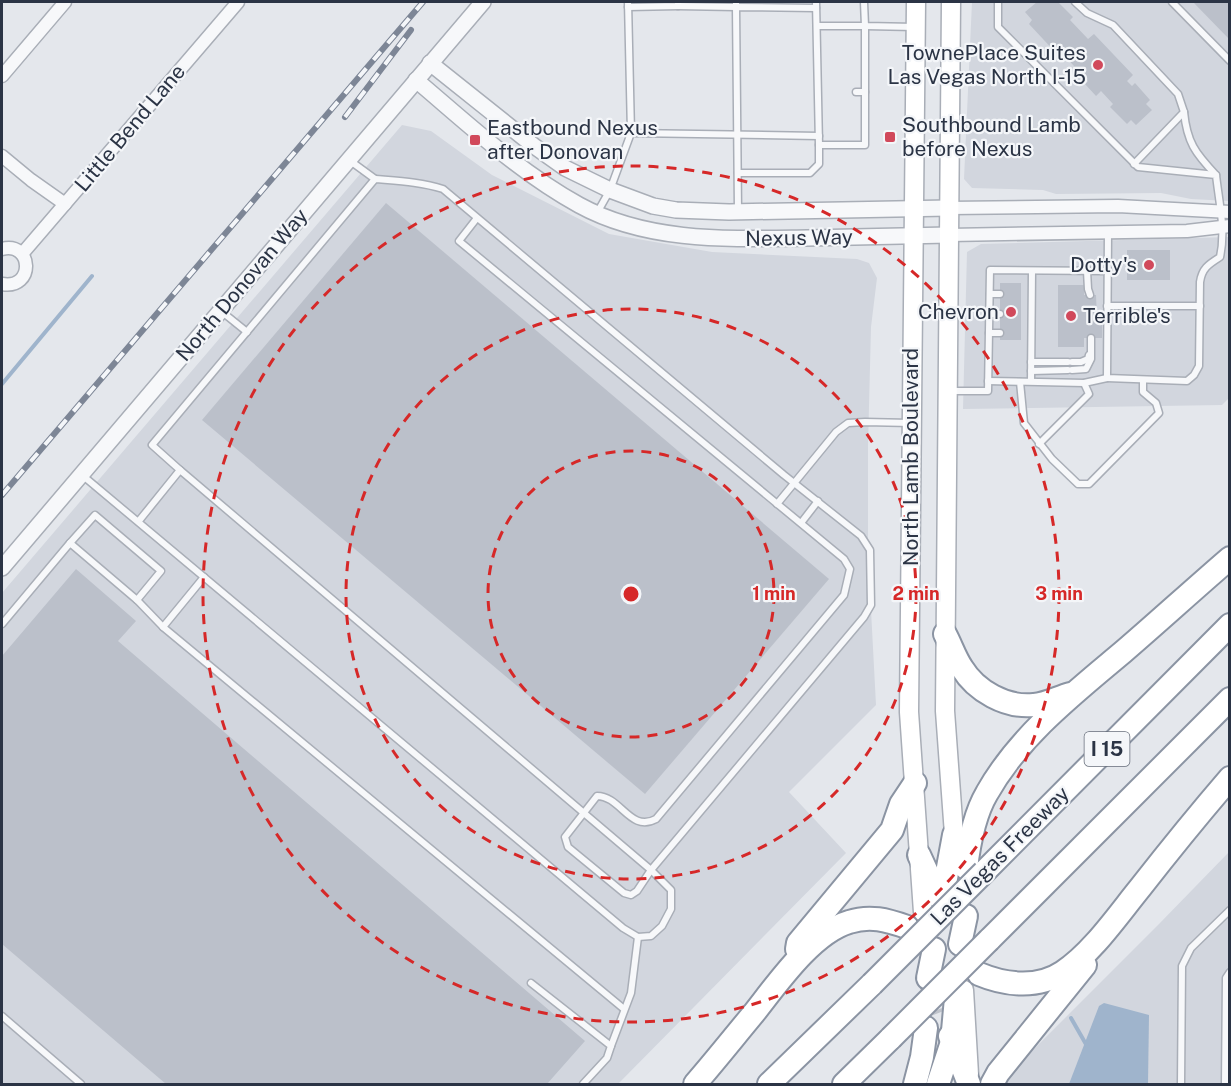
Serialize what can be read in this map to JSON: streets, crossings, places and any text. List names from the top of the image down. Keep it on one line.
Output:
{"streets":{"highway":["I 15","Las Vegas Freeway"],"main road":["North Lamb Boulevard"],"street":["Little Bend Lane","Nexus Way","North Donovan Way"]},"crossings":[["Nexus Way","North Donovan Way"],["Nexus Way","North Lamb Boulevard"]],"places":{"other":["TownePlace Suites Las Vegas North I-15","Dotty's","Chevron","Terrible's"],"transit":["Southbound Lamb before Nexus","Eastbound Nexus after Donovan"]},"rings":["1 min","2 min","3 min"]}
